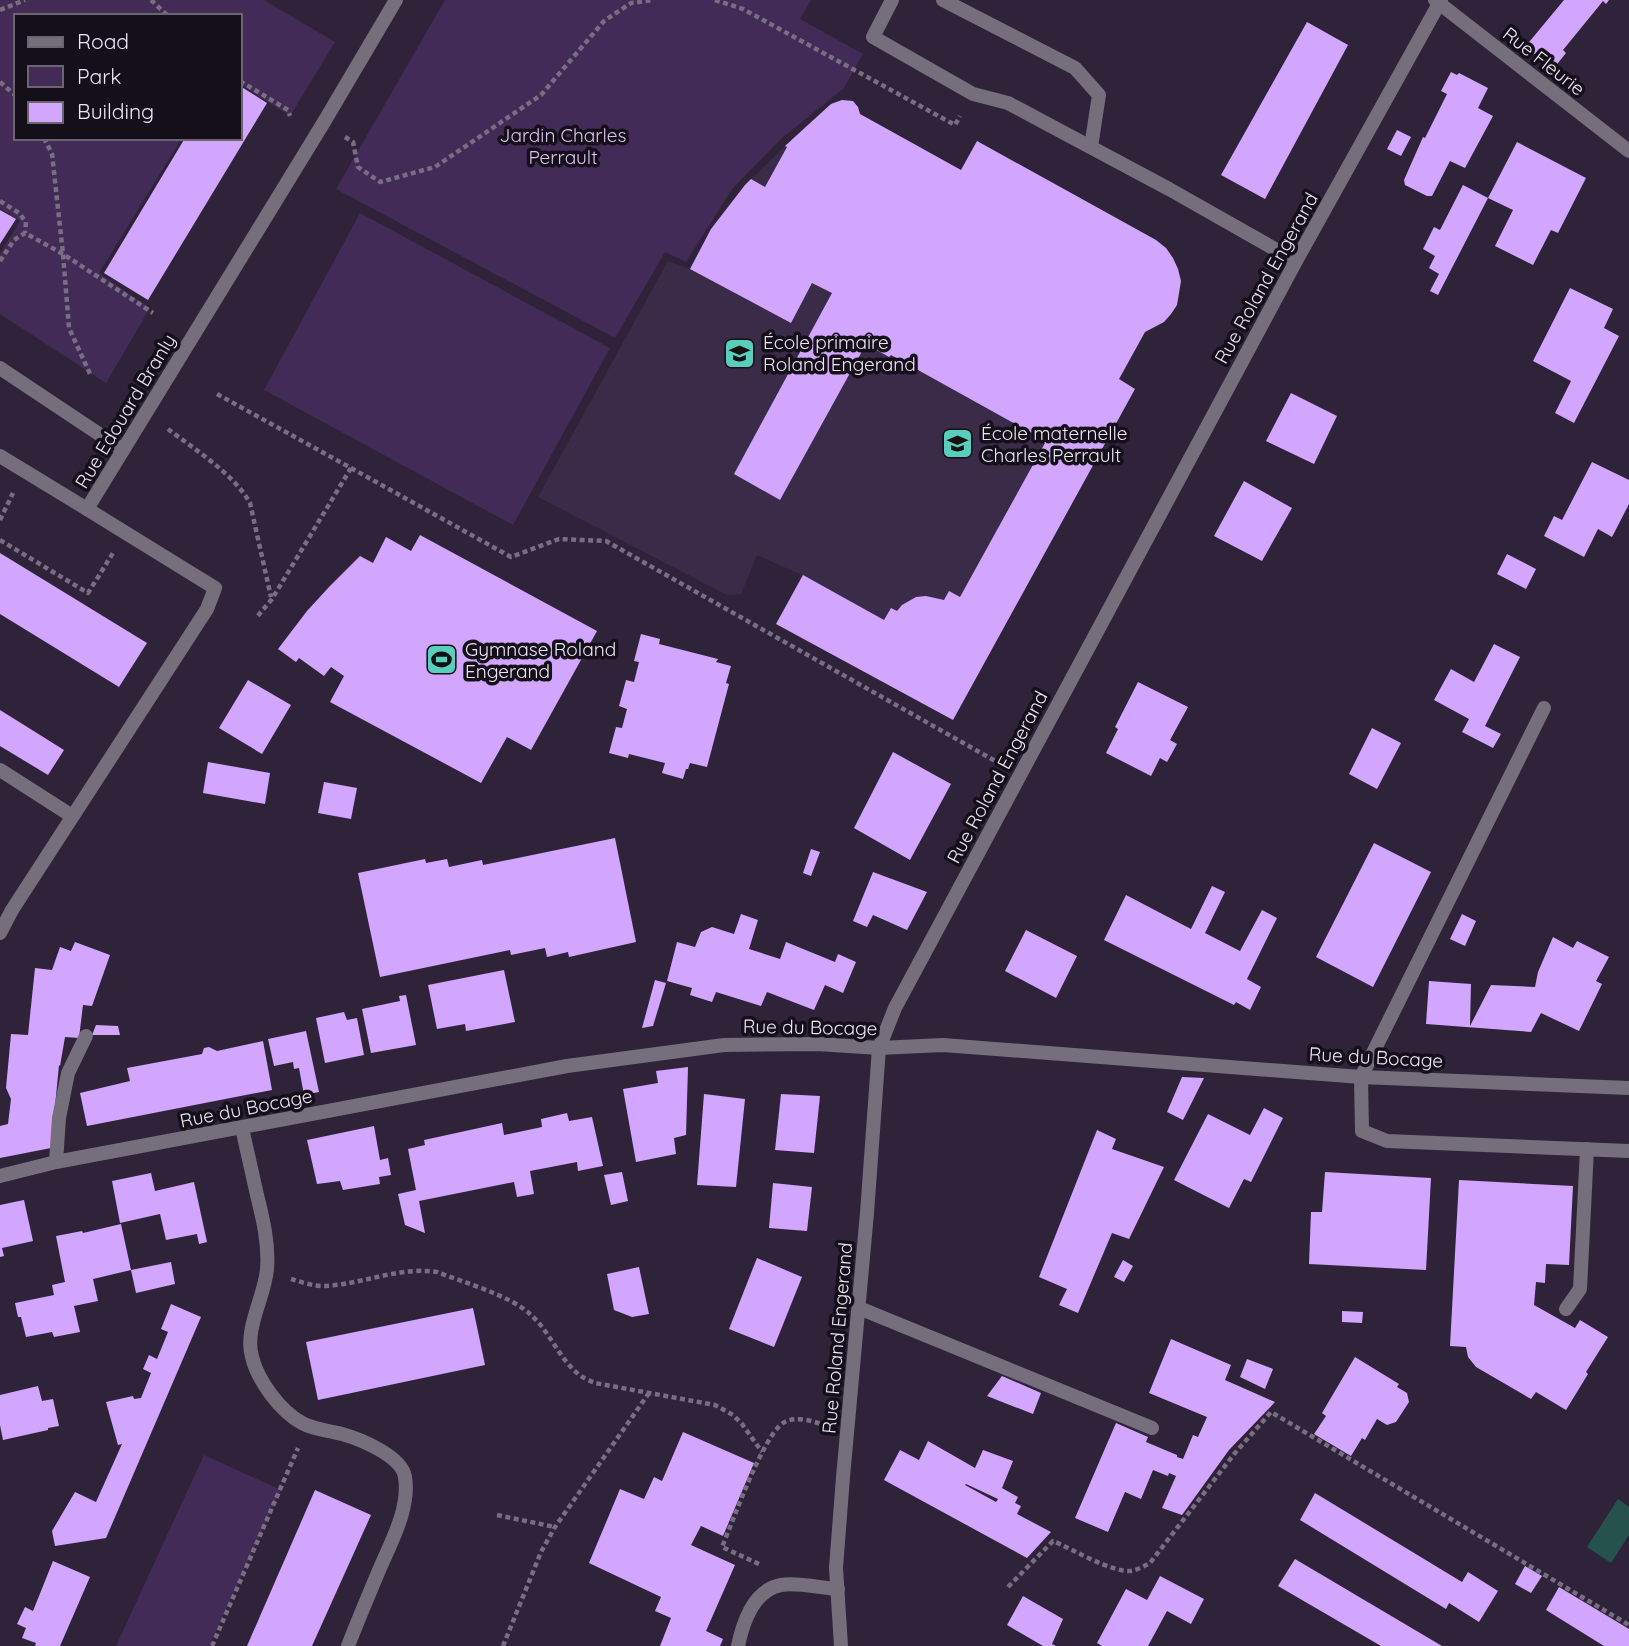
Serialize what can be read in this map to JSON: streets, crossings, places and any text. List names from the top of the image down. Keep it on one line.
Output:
{"streets":{"street":["Rue Fleurie","Rue Roland Engerand","Rue Edouard Branly","Rue du Bocage"]},"crossings":[["Rue Fleurie","Rue Roland Engerand"],["Rue Roland Engerand","Rue du Bocage"]],"parks":["Jardin Charles Perrault"],"places":{"school or university":["École primaire Roland Engerand","École maternelle Charles Perrault"],"sports":["Gymnase Roland Engerand"]},"legend":["Road","Park","Building"]}
